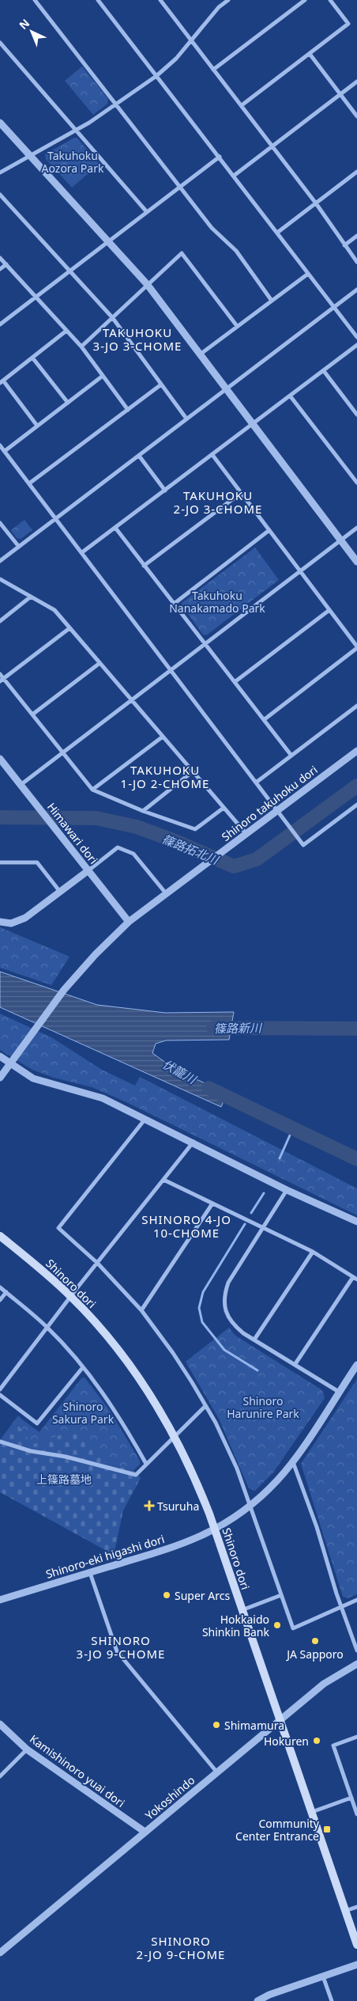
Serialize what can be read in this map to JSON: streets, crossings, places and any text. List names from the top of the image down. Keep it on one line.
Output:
{"streets":{"main road":["Shinoro dori"],"street":["Shinoro takuhoku dori","Himawari dori","Shinoro-eki higashi dori","Kamishinoro yuai dori","Yokoshindo"]},"crossings":[["Shinoro takuhoku dori","Himawari dori"],["Shinoro dori","Shinoro-eki higashi dori"],["Shinoro dori","Yokoshindo"],["Kamishinoro yuai dori","Yokoshindo"]],"districts":["TAKUHOKU 3-JO 3-CHOME","TAKUHOKU 2-JO 3-CHOME","TAKUHOKU 1-JO 2-CHOME","SHINORO 4-JO 10-CHOME","SHINORO 3-JO 9-CHOME","SHINORO 2-JO 9-CHOME"],"water":["篠路拓北川","篠路新川","伏籠川"],"parks":["Takuhoku Aozora Park","Takuhoku Nanakamado Park","Shinoro Harunire Park","Shinoro Sakura Park","上篠路墓地"],"places":{"health":["Tsuruha"],"other":["Super Arcs","Hokkaido Shinkin Bank","JA Sapporo","Shimamura","Hokuren"],"transit":["Community Center Entrance"]},"north":"top left"}
